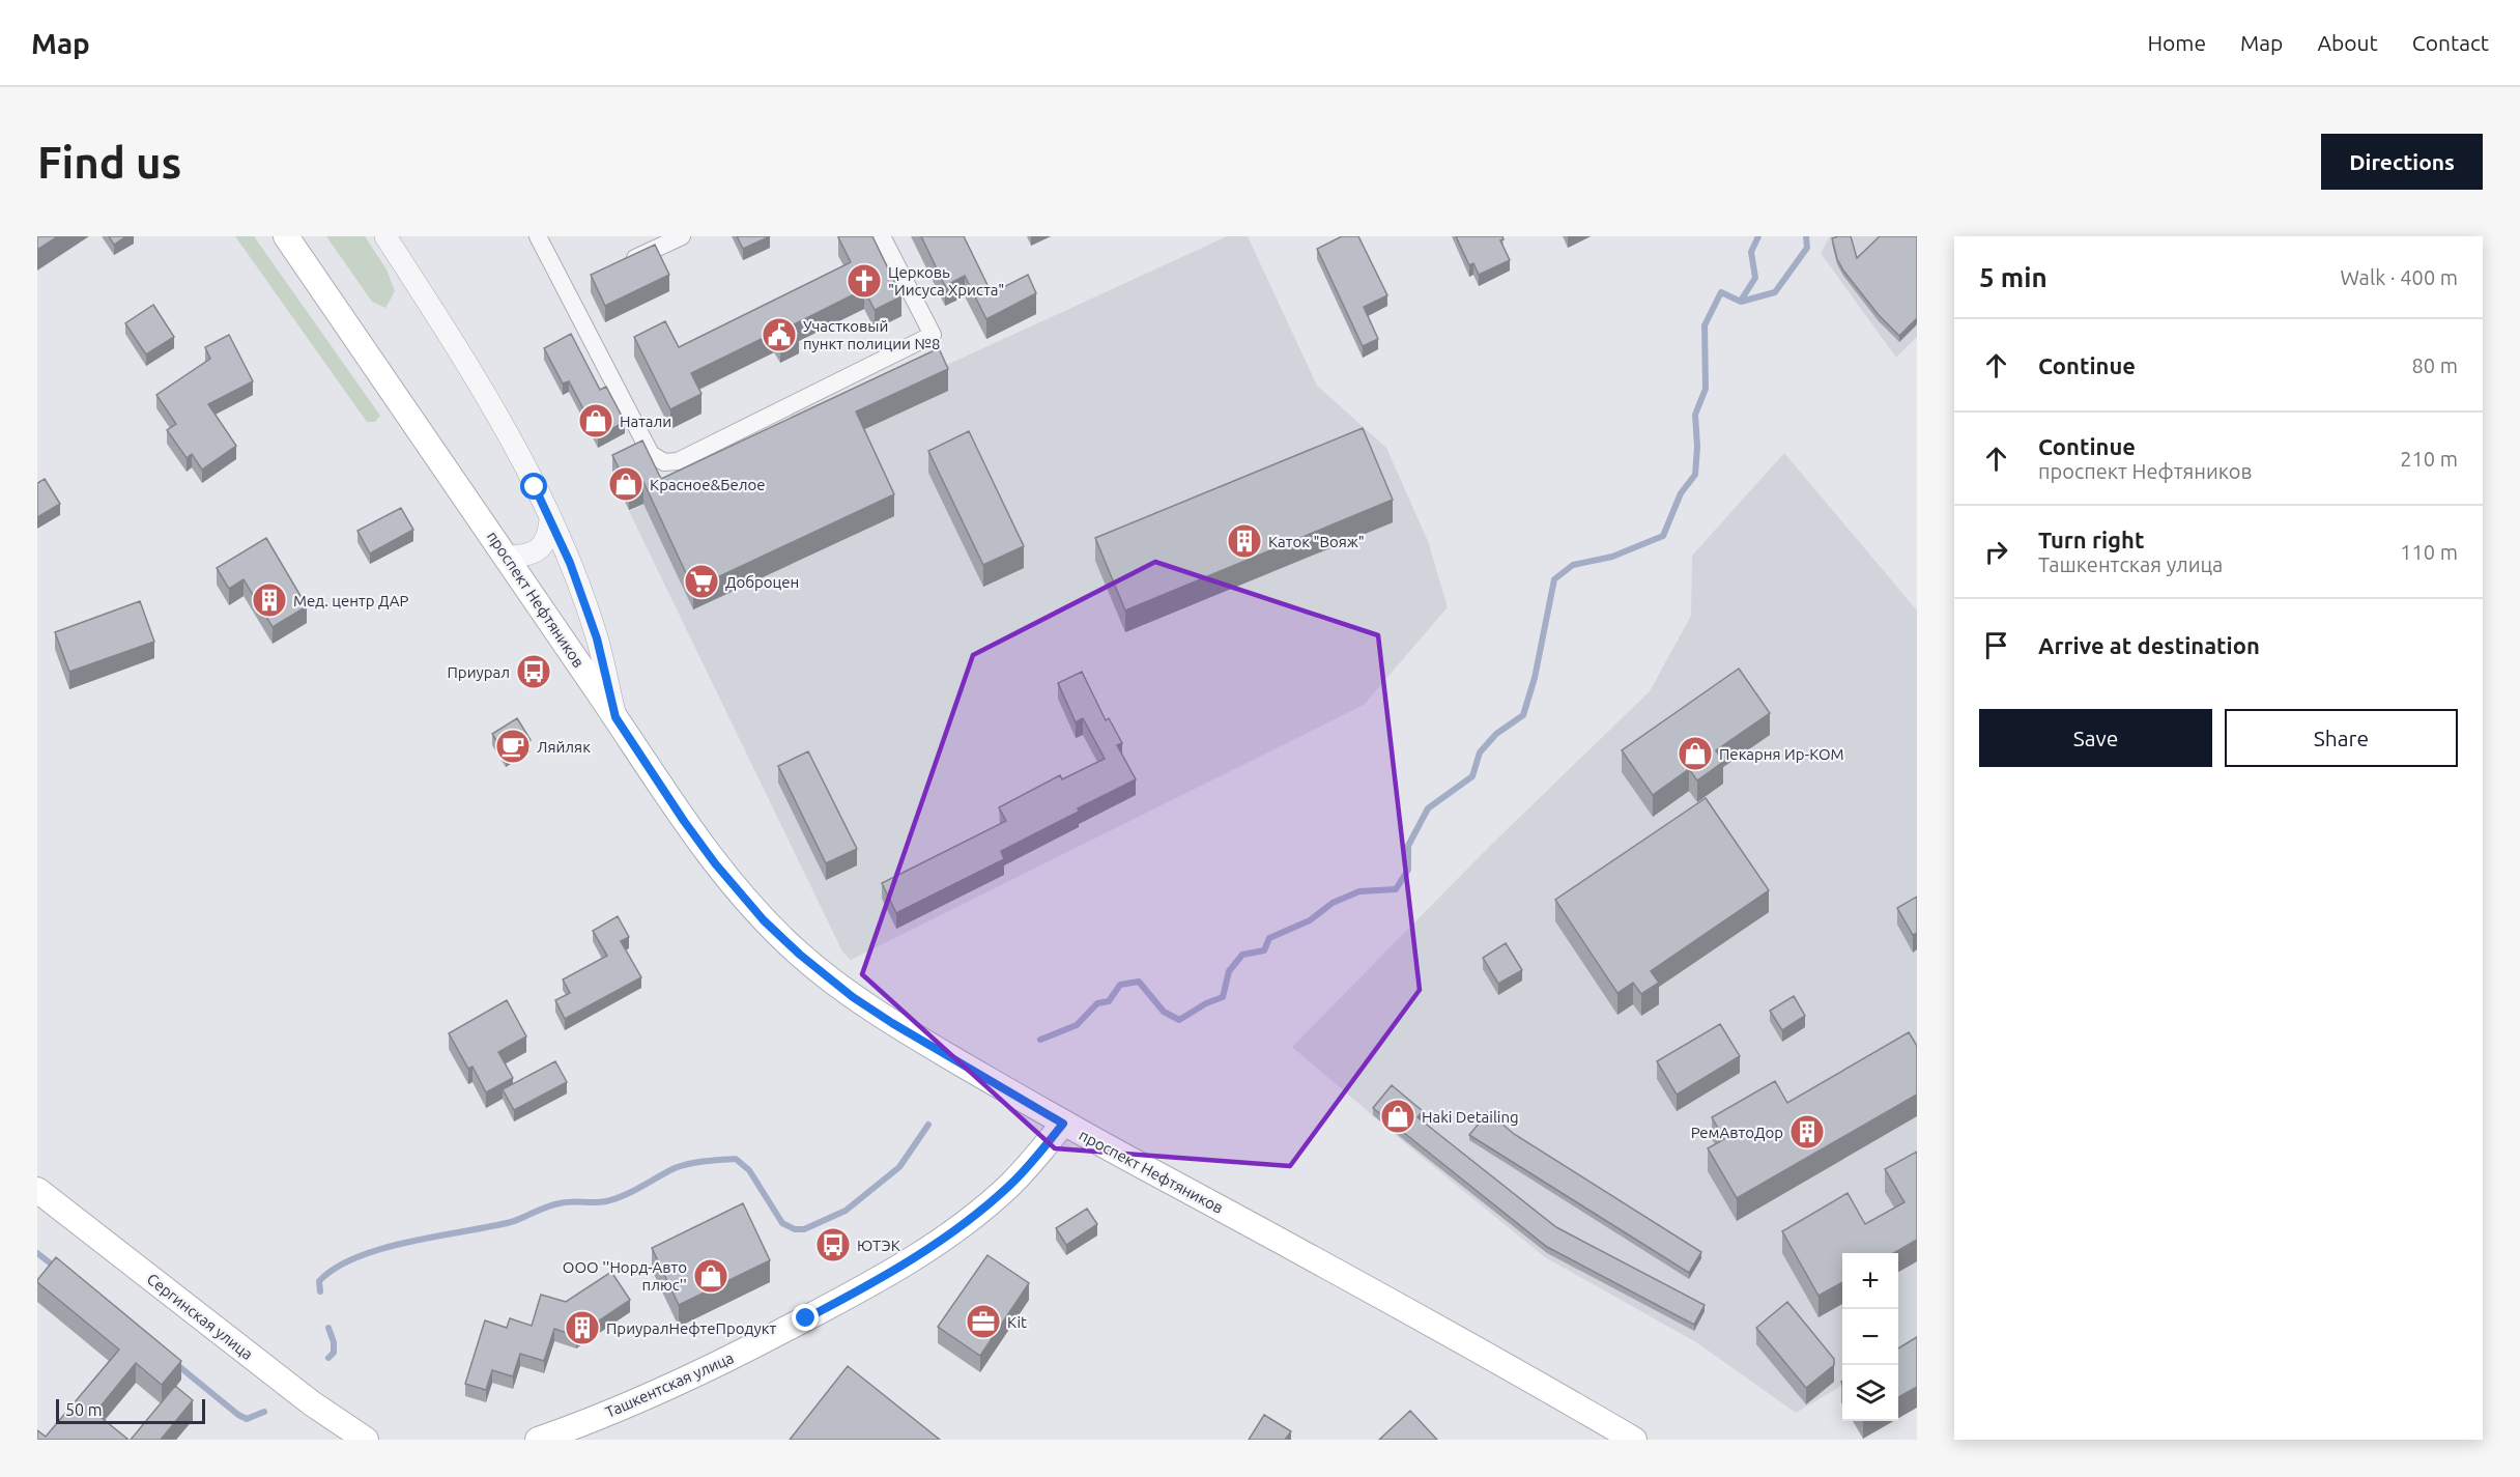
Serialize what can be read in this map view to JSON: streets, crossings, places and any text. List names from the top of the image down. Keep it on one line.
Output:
{"streets":{"main road":["проспект Нефтяников","Сергинская улица","Ташкентская улица"]},"crossings":[["проспект Нефтяников","Ташкентская улица"]],"places":{"church":["Церковь \"Иисуса Христа\""],"public building":["Участковый пункт полиции №8"],"shop":["Натали","Красное&Белое","Пекарня Ир-КОМ","Haki Detailing","ООО ''Норд-Авто плюс''"],"building":["Каток \"Вояж\"","Мед. центр ДАР","РемАвтоДор","ПриуралНефтеПродукт"],"supermarket":["Доброцен"],"bus stop":["Приурал","ЮТЭК"],"cafe":["Ляйляк"],"office":["Kit"]},"scale_bar":"50 m","page":{"header":"Map","nav":["Home","Map","About","Contact"],"buttons":["Directions",["Save","Share"]],"title":"Find us","heading":["5 min","Walk · 400 m"],"list":[["Continue","80 m"],["Continue","проспект Нефтяников","210 m"],["Turn right","Ташкентская улица","110 m"],"Arrive at destination"],"map_buttons":["+","−"],"scale":"50 m"}}
